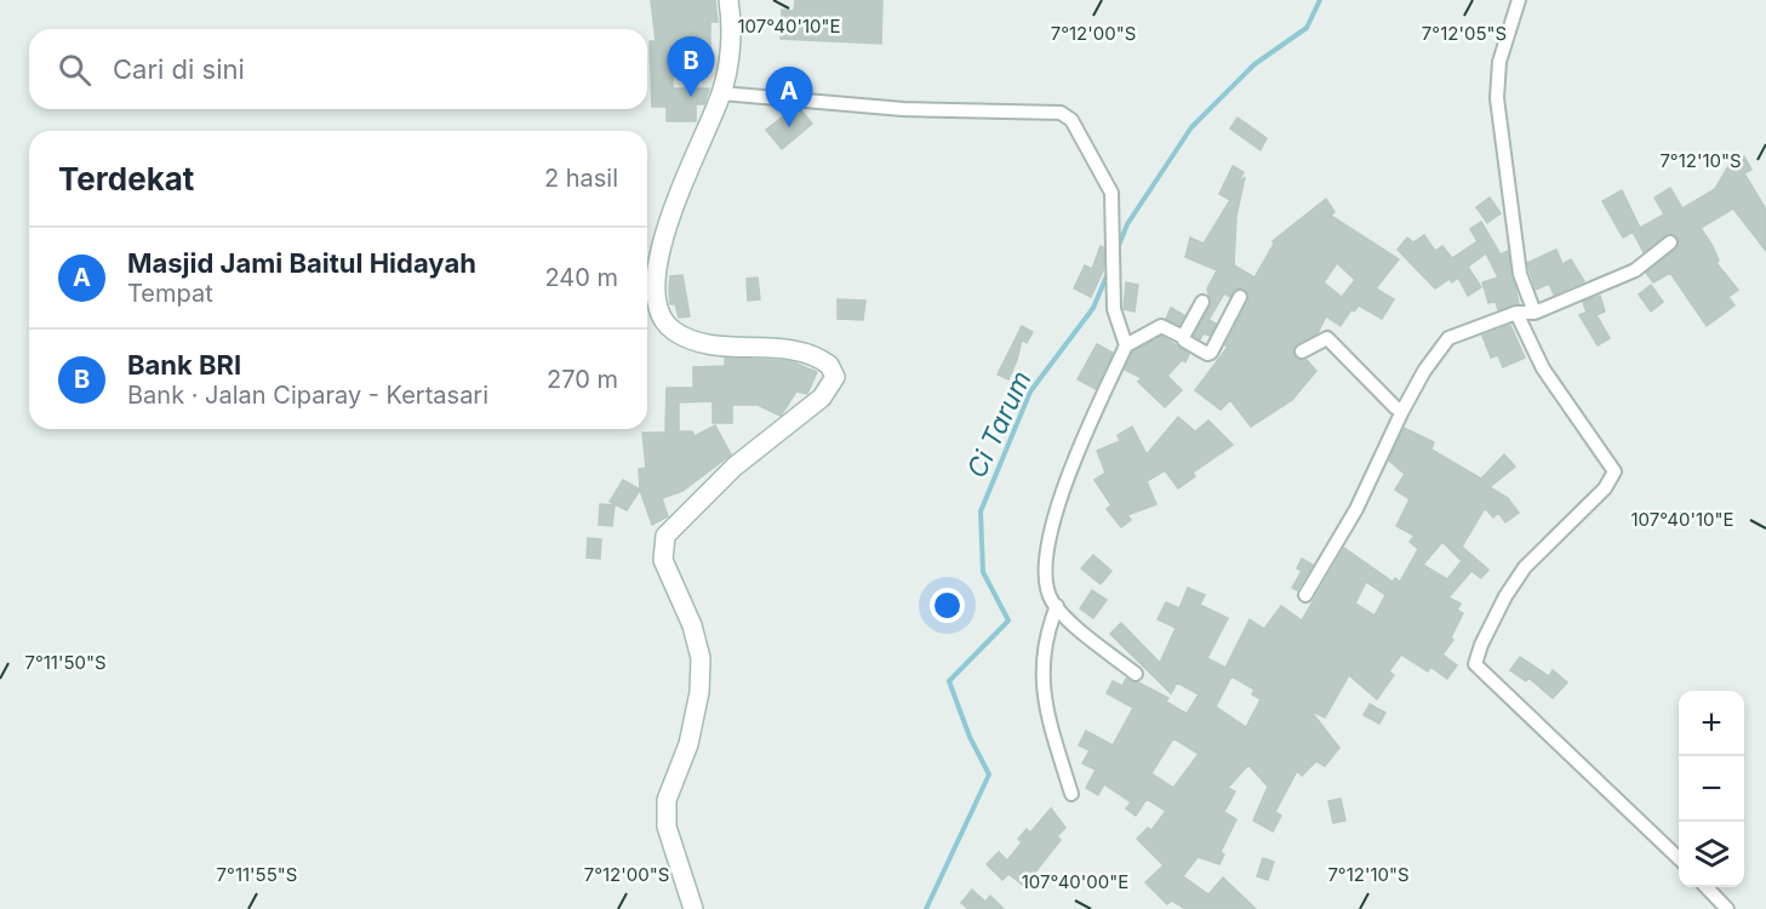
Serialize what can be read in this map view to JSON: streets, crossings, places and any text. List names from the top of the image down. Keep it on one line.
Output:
{"water":["Ci Tarum"],"page":{"search":"Cari di sini","pins":["B","A"],"heading":["Terdekat","2 hasil"],"list":[{"mark":"A","name":"Masjid Jami Baitul Hidayah","note":"Tempat","value":"240 m"},{"mark":"B","name":"Bank BRI","note":"Bank · Jalan Ciparay - Kertasari","value":"270 m"}],"map_buttons":["+","−"]},"coordinates":["107°40'10\"E","7°12'00\"S","7°12'05\"S","7°12'10\"S","7°11'50\"S","7°11'55\"S","107°40'00\"E"]}
